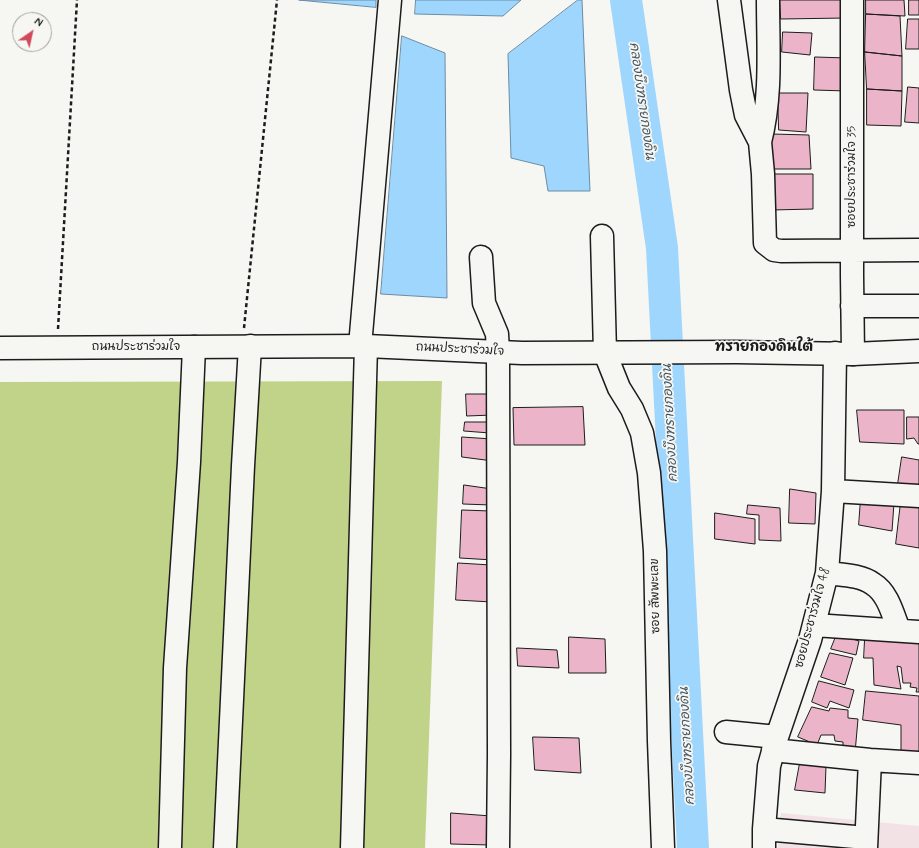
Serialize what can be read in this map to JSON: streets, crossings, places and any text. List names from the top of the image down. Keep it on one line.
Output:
{"streets":{"street":["ซอยประชาร่วมใจ 35","ถนนประชาร่วมใจ","ซอย สัพพะเลข","ซอยประชาร่วมใจ 48"]},"crossings":[["ซอยประชาร่วมใจ 35","ถนนประชาร่วมใจ"],["ซอยประชาร่วมใจ 35","ซอยประชาร่วมใจ 48"],["ถนนประชาร่วมใจ","ซอย สัพพะเลข"],["ถนนประชาร่วมใจ","ซอยประชาร่วมใจ 48"]],"districts":["ทรายกองดินใต้"],"water":["คลองบึงทรายกองดิน"],"north":"top right"}
